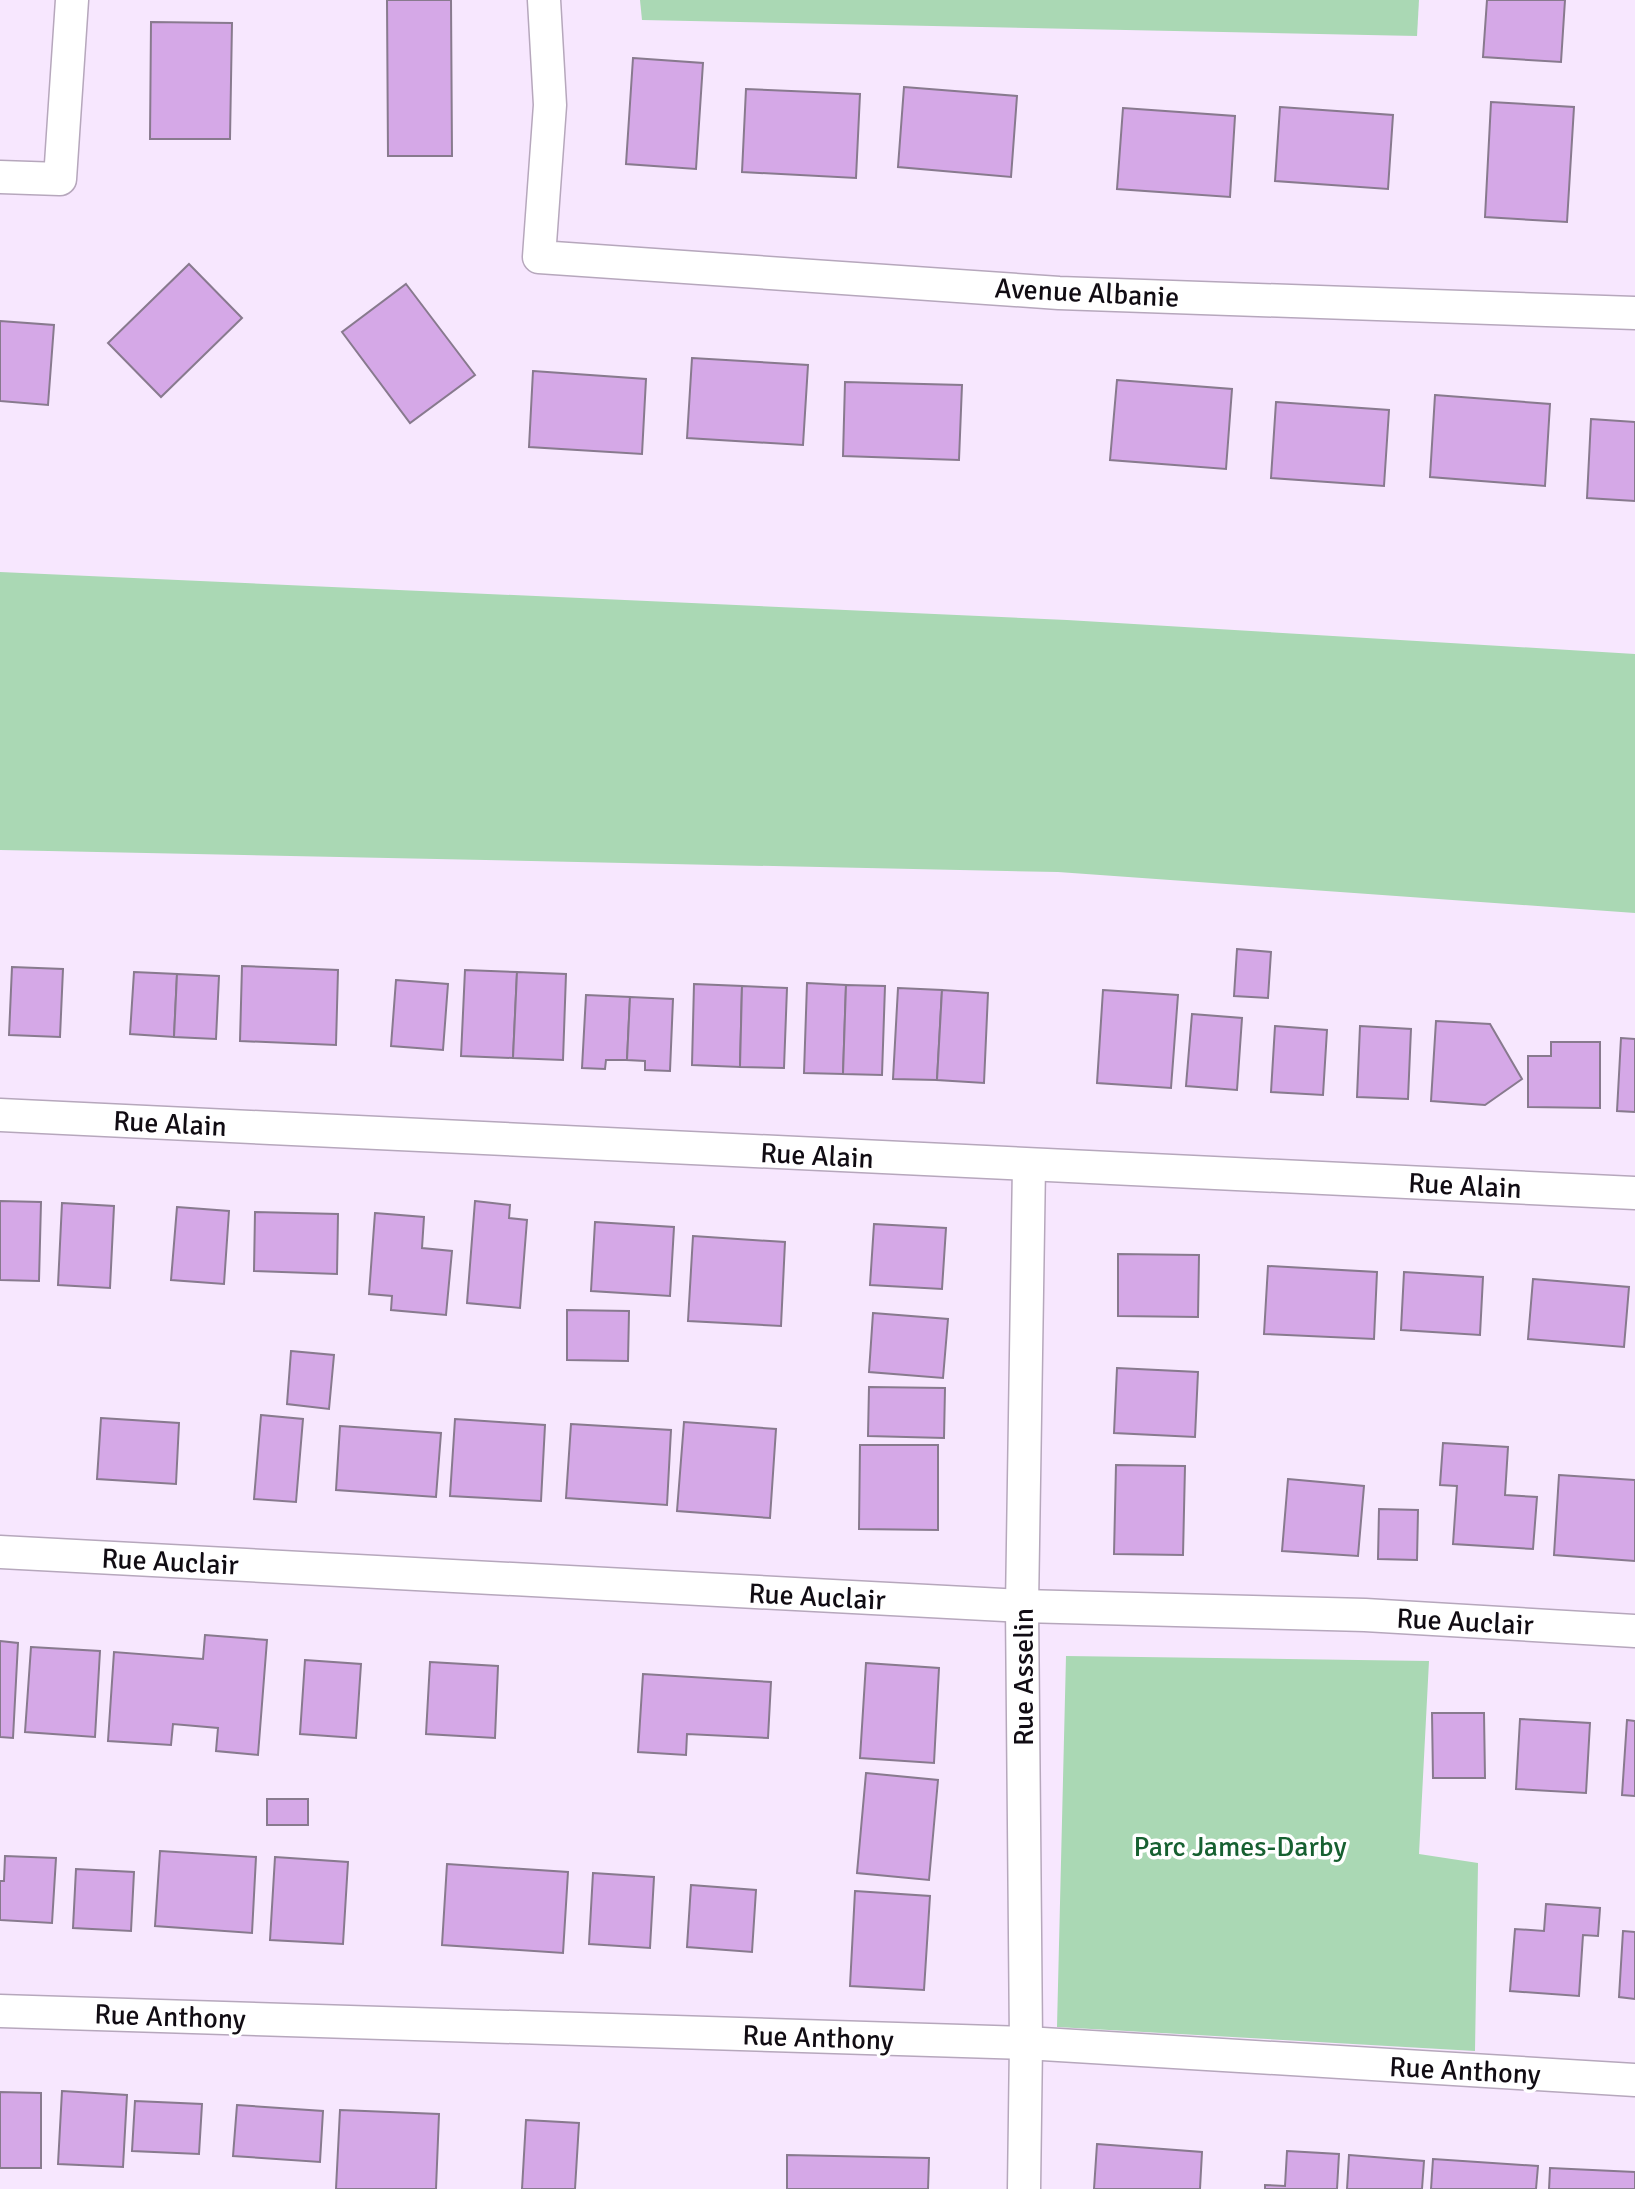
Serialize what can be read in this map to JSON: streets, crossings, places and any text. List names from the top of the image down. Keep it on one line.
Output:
{"streets":{"street":["Avenue Albanie","Rue Alain","Rue Auclair","Rue Asselin","Rue Anthony"]},"crossings":[["Rue Alain","Rue Asselin"],["Rue Auclair","Rue Asselin"],["Rue Asselin","Rue Anthony"]],"parks":["Parc James-Darby"]}
